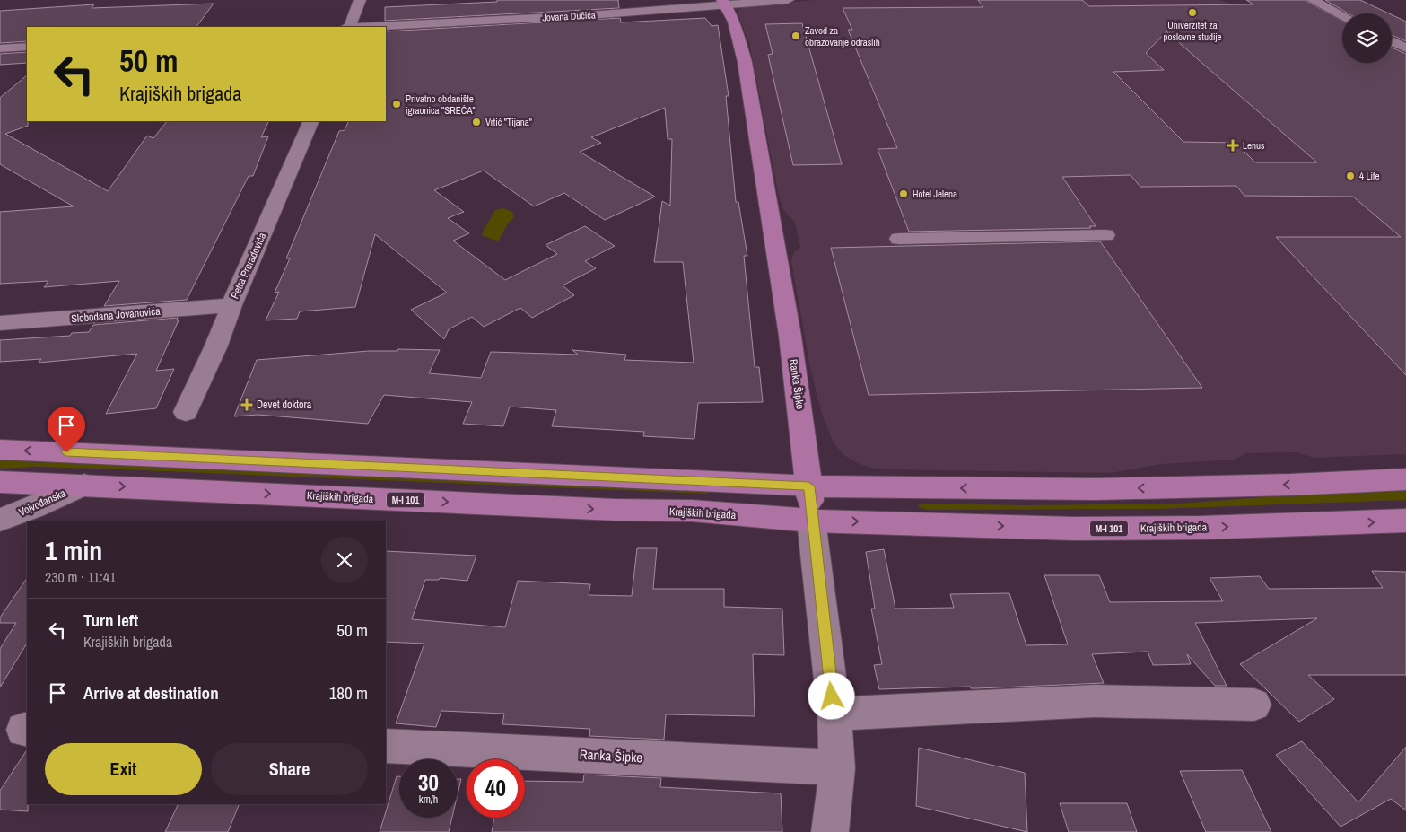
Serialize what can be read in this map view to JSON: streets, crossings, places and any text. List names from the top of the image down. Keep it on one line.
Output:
{"streets":{"main road":["Ranka Šipke","Krajiških brigada","M-I 101"],"street":["Jovana Dučića","Petra Preradovića","Slobodana Jovanovića","Vojvođanska"]},"crossings":[["Jovana Dučića","Ranka Šipke"],["Petra Preradovića","Slobodana Jovanovića"],["Ranka Šipke","Krajiških brigada"],["Krajiških brigada","Vojvođanska"]],"places":{"other":["Univerzitet za poslovne studije","Zavod za obrazovanje odraslih","Privatno obdanište igraonica \"SREĆA\"","Vrtić \"Tijana\"","4 Life","Hotel Jelena"],"health":["Lenus","Devet doktora"]},"page":{"turn":["50 m","Krajiških brigada"],"heading":["1 min","230 m · 11:41"],"list":[{"name":"Turn left","note":"Krajiških brigada","value":"50 m"},{"name":"Arrive at destination","value":"180 m"}],"buttons":["Exit","Share"],"speed":"30 km/h","limit":"40"}}
